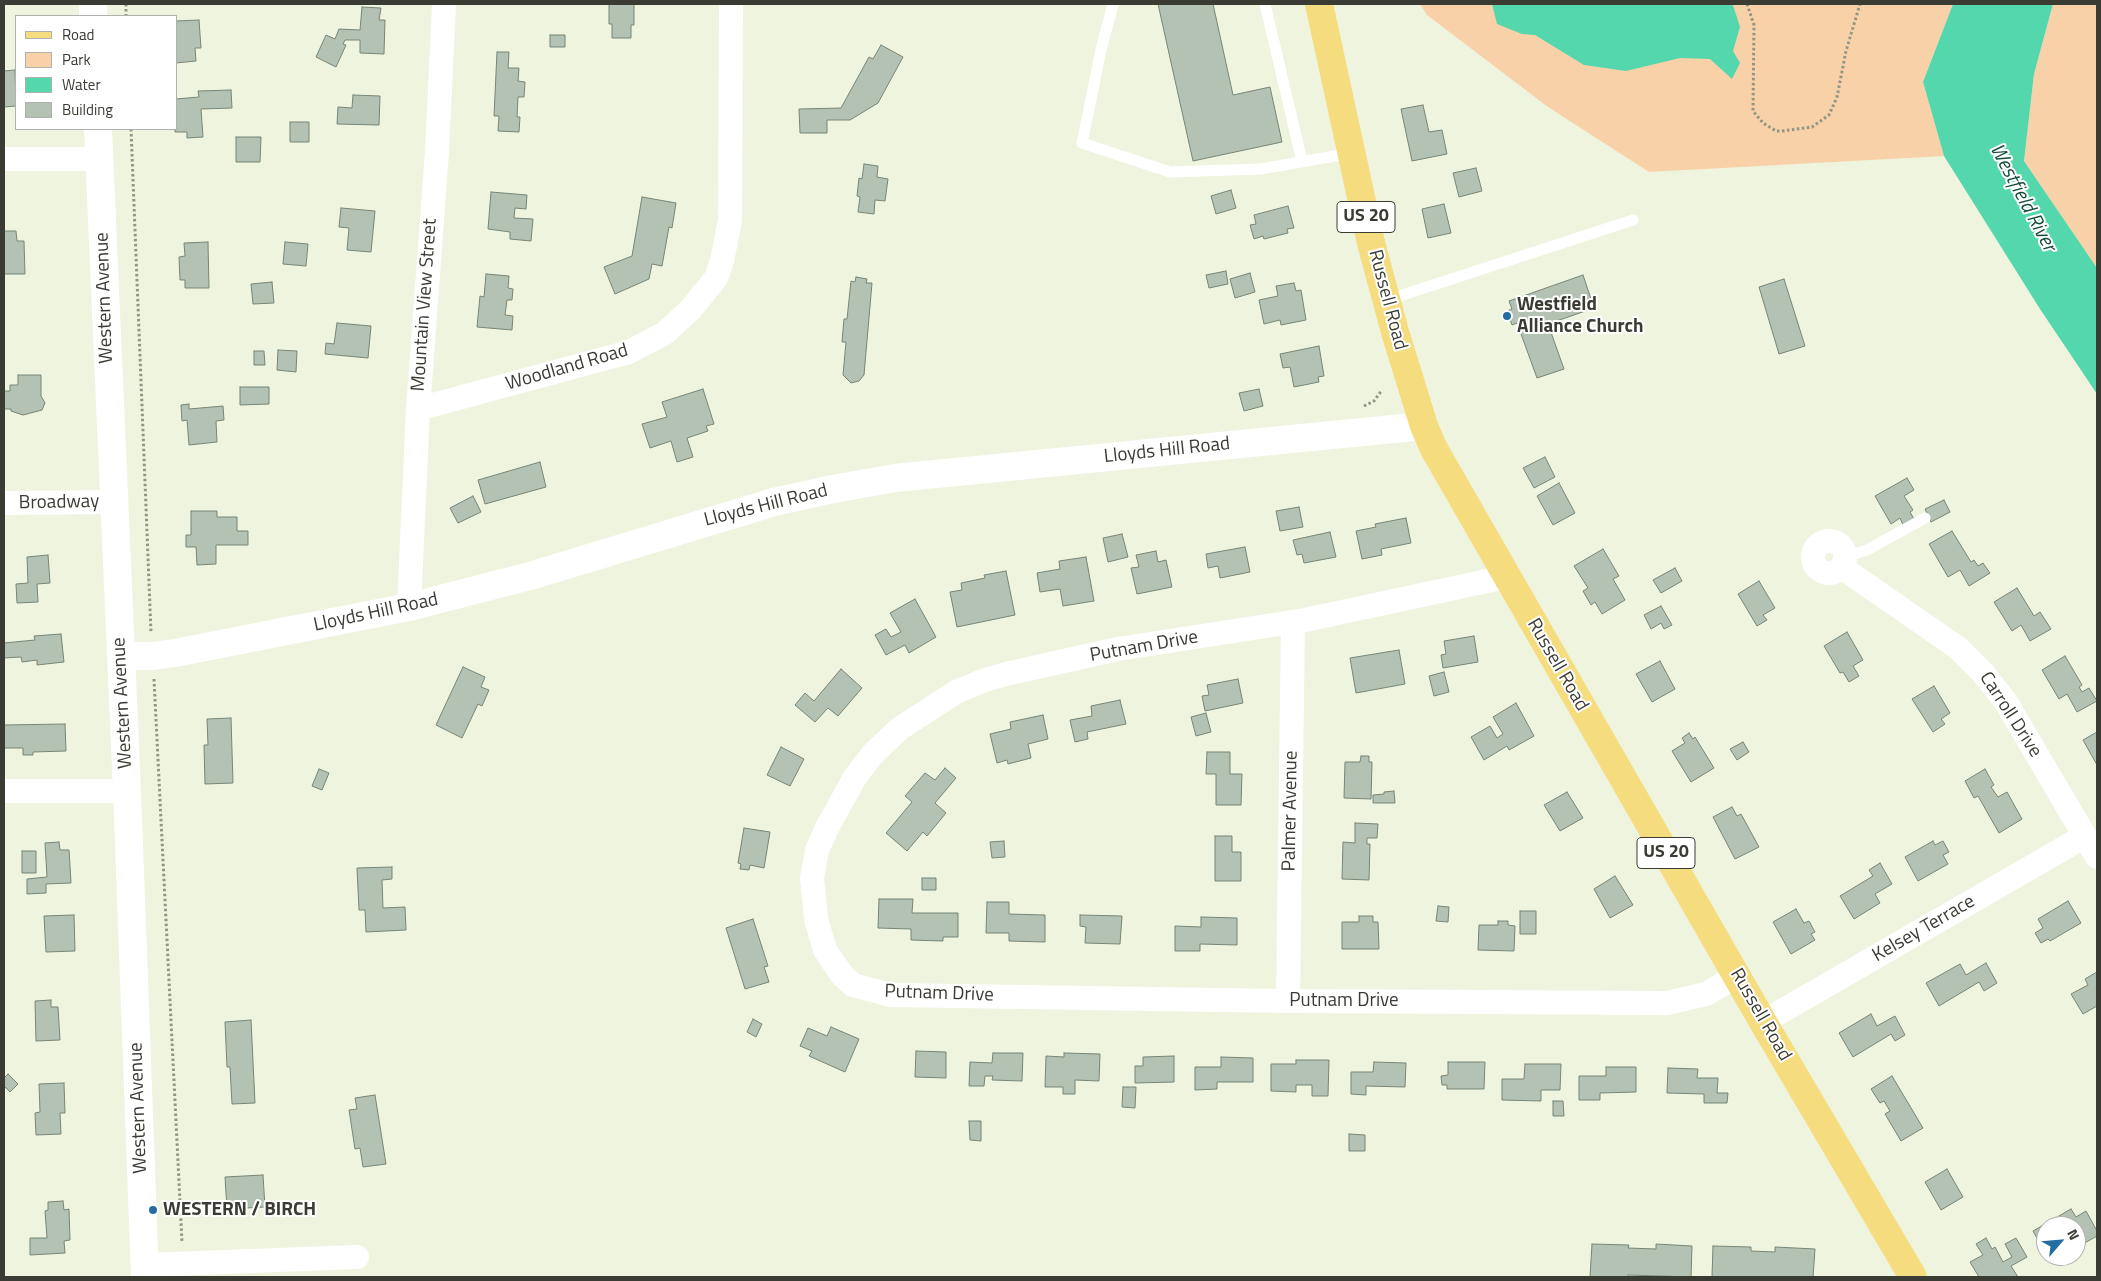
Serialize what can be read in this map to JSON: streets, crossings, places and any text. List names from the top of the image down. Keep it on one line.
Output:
{"streets":{"main road":["US 20","Western Avenue","Russell Road","Lloyds Hill Road"],"street":["Mountain View Street","Woodland Road","Broadway","Putnam Drive","Carroll Drive","Palmer Avenue","Kelsey Terrace"]},"crossings":[["Western Avenue","Lloyds Hill Road"],["Western Avenue","Broadway"],["Russell Road","Lloyds Hill Road"],["Russell Road","Putnam Drive"],["Russell Road","Kelsey Terrace"],["Mountain View Street","Woodland Road"],["Mountain View Street","Lloyds Hill Road"],["Putnam Drive","Palmer Avenue"],["Carroll Drive","Kelsey Terrace"]],"water":["Westfield River"],"places":["Westfield Alliance Church","WESTERN / BIRCH"],"legend":["Road","Park","Water","Building"],"north":"top right"}
